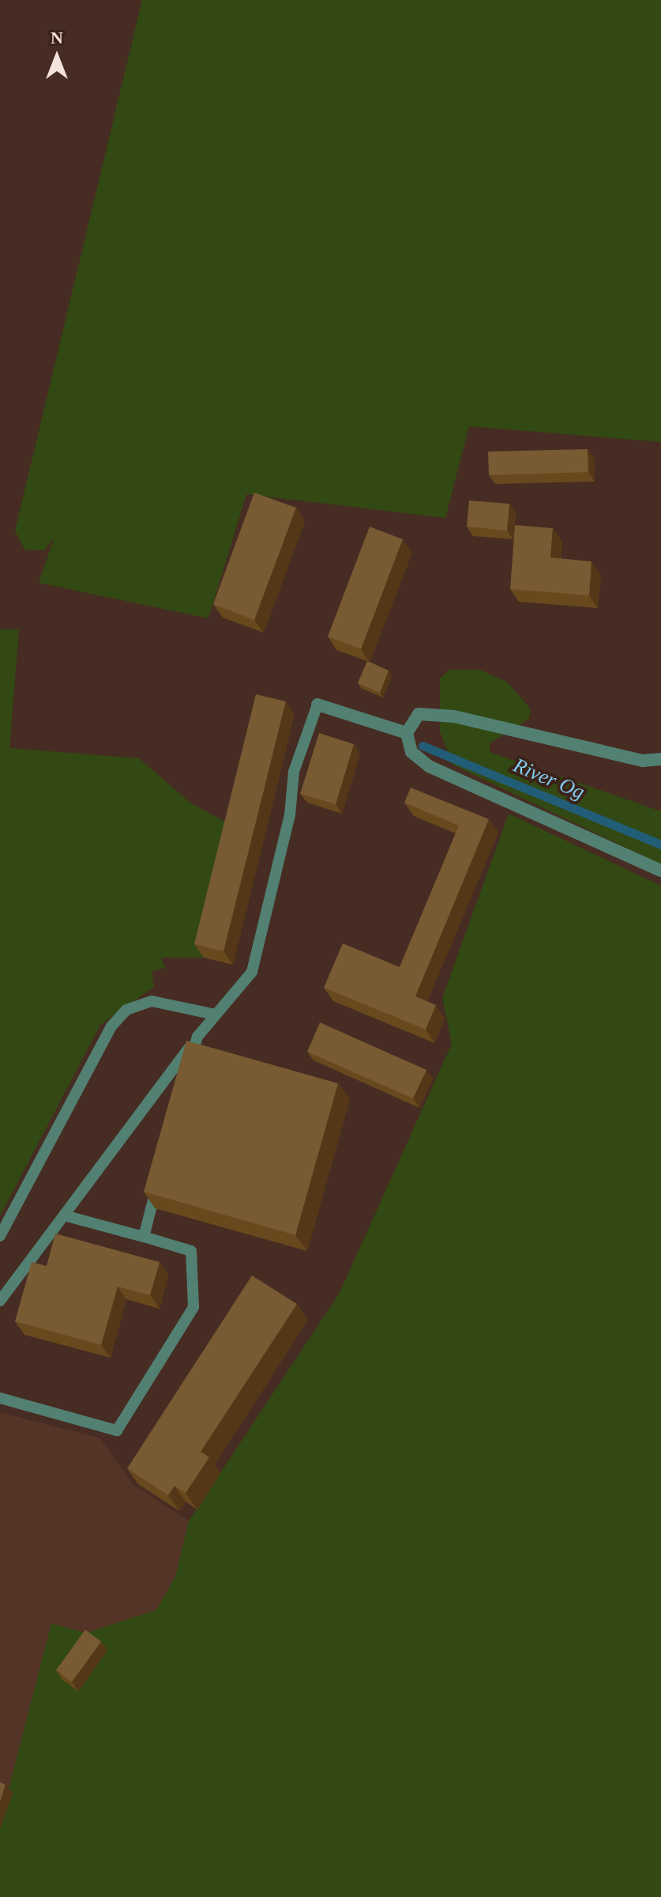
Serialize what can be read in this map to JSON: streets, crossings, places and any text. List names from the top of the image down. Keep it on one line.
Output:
{"water":["River Og"],"north":"top"}
